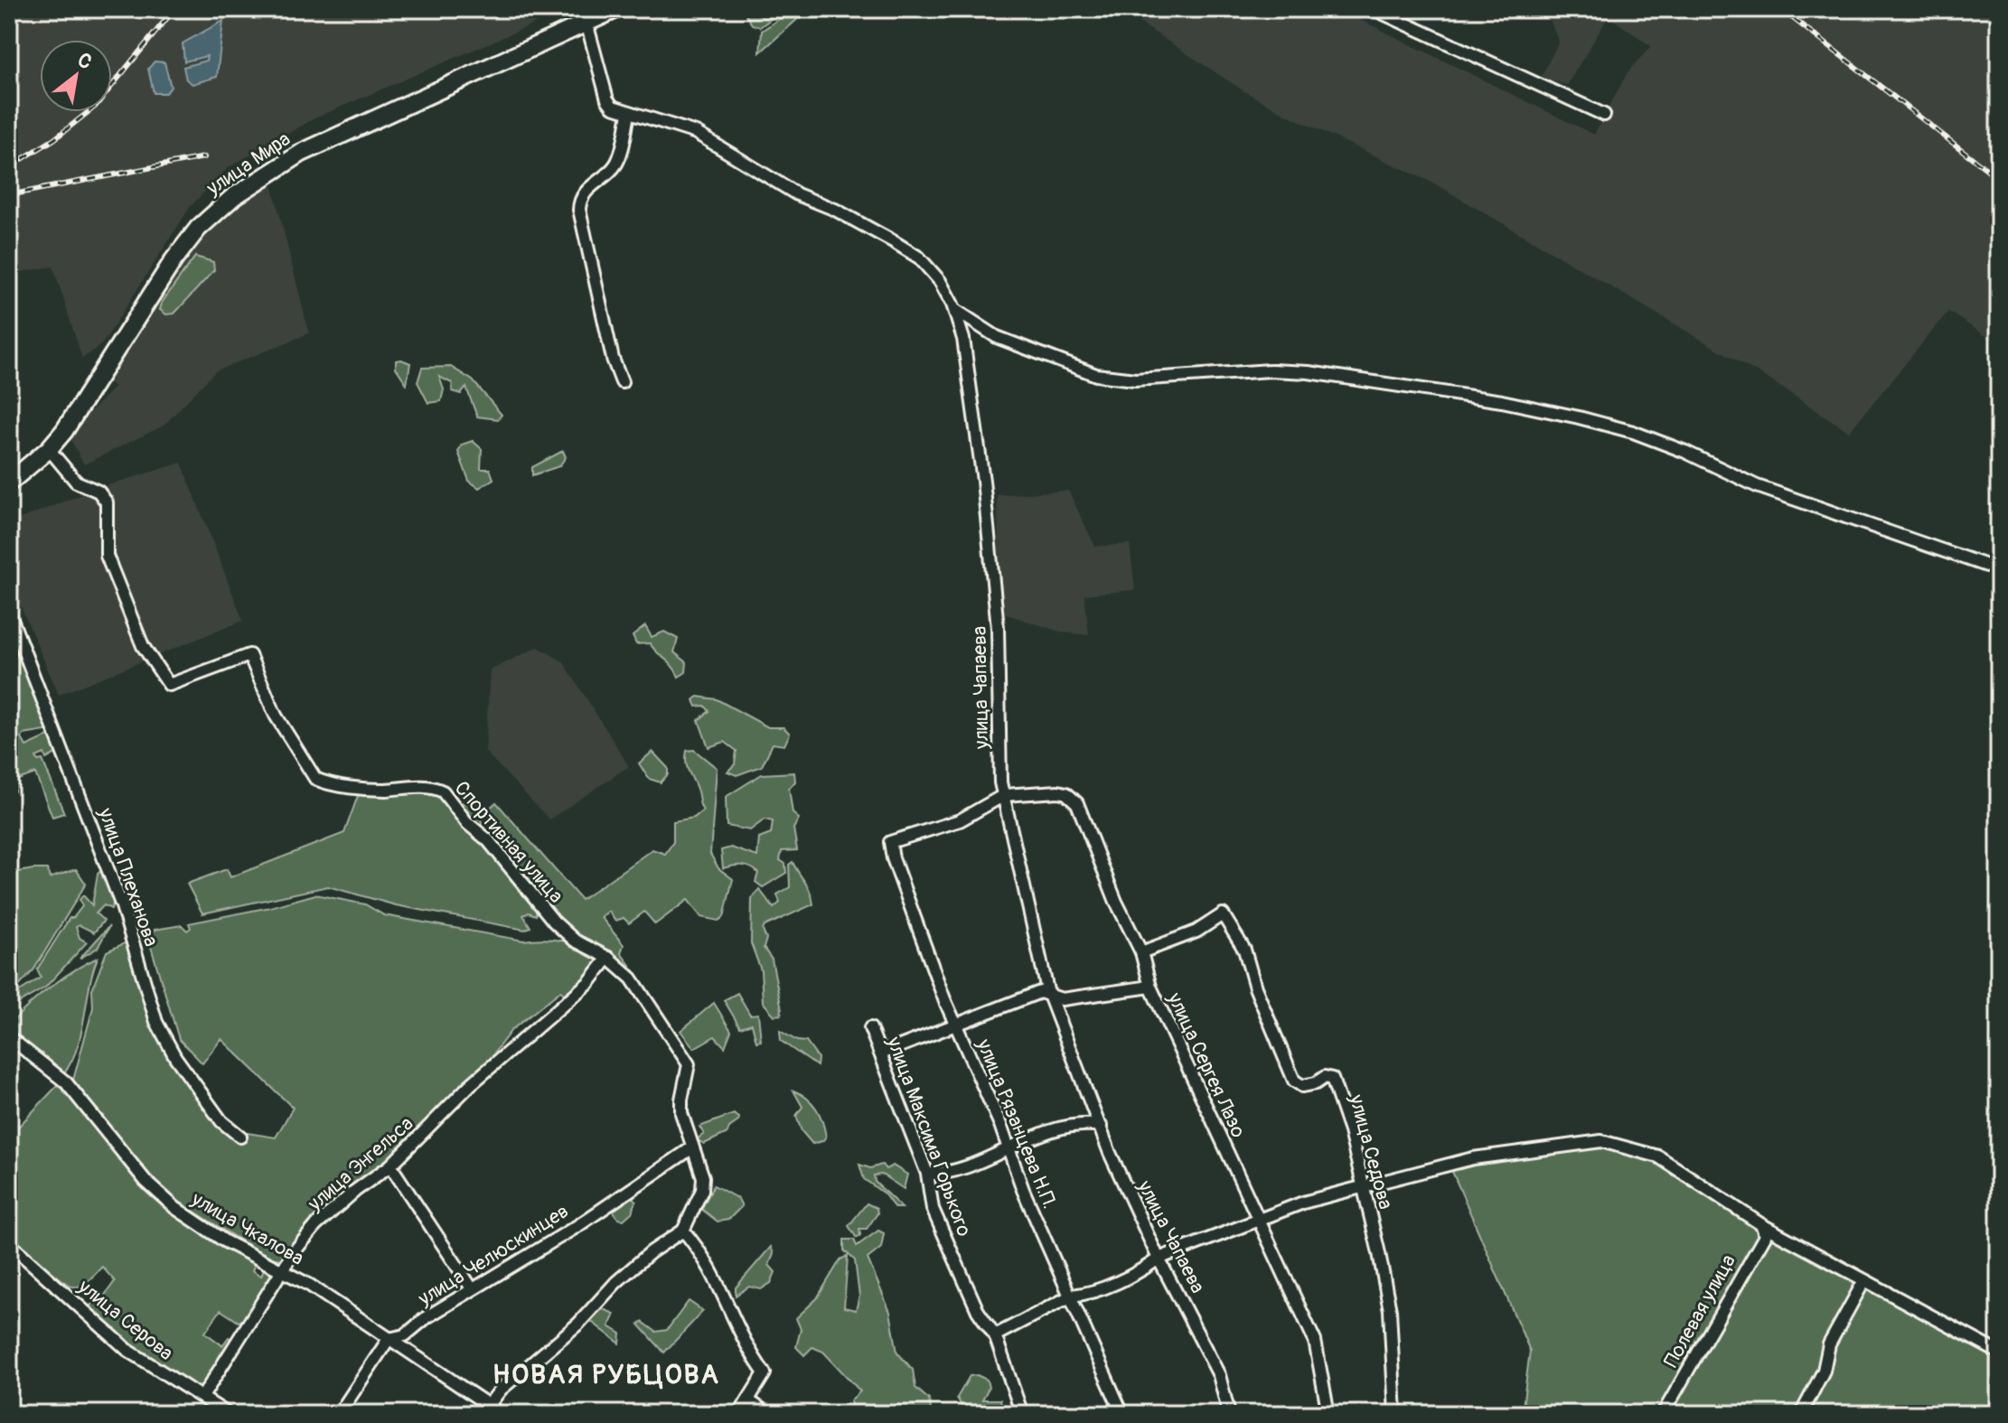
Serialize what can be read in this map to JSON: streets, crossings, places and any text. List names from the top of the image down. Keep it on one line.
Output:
{"streets":{"highway":["улица Мира"],"street":["улица Чапаева","Спортивная улица","улица Плеханова","улица Сергея Лазо","улица Рязанцева Н.П.","улица Максима Горького","улица Седова","улица Энгельса","улица Чкалова","улица Челюскинцев","Полевая улица","улица Серова"]},"crossings":[["улица Мира","улица Чапаева"],["улица Мира","Спортивная улица"],["улица Чапаева","улица Сергея Лазо"],["улица Чапаева","улица Рязанцева Н.П."],["Спортивная улица","улица Энгельса"],["Спортивная улица","улица Челюскинцев"],["улица Сергея Лазо","улица Рязанцева Н.П."],["улица Сергея Лазо","улица Седова"],["улица Энгельса","улица Чкалова"],["улица Энгельса","улица Серова"],["улица Чкалова","улица Челюскинцев"]],"districts":["НОВАЯ РУБЦОВА"],"north":"top right"}
